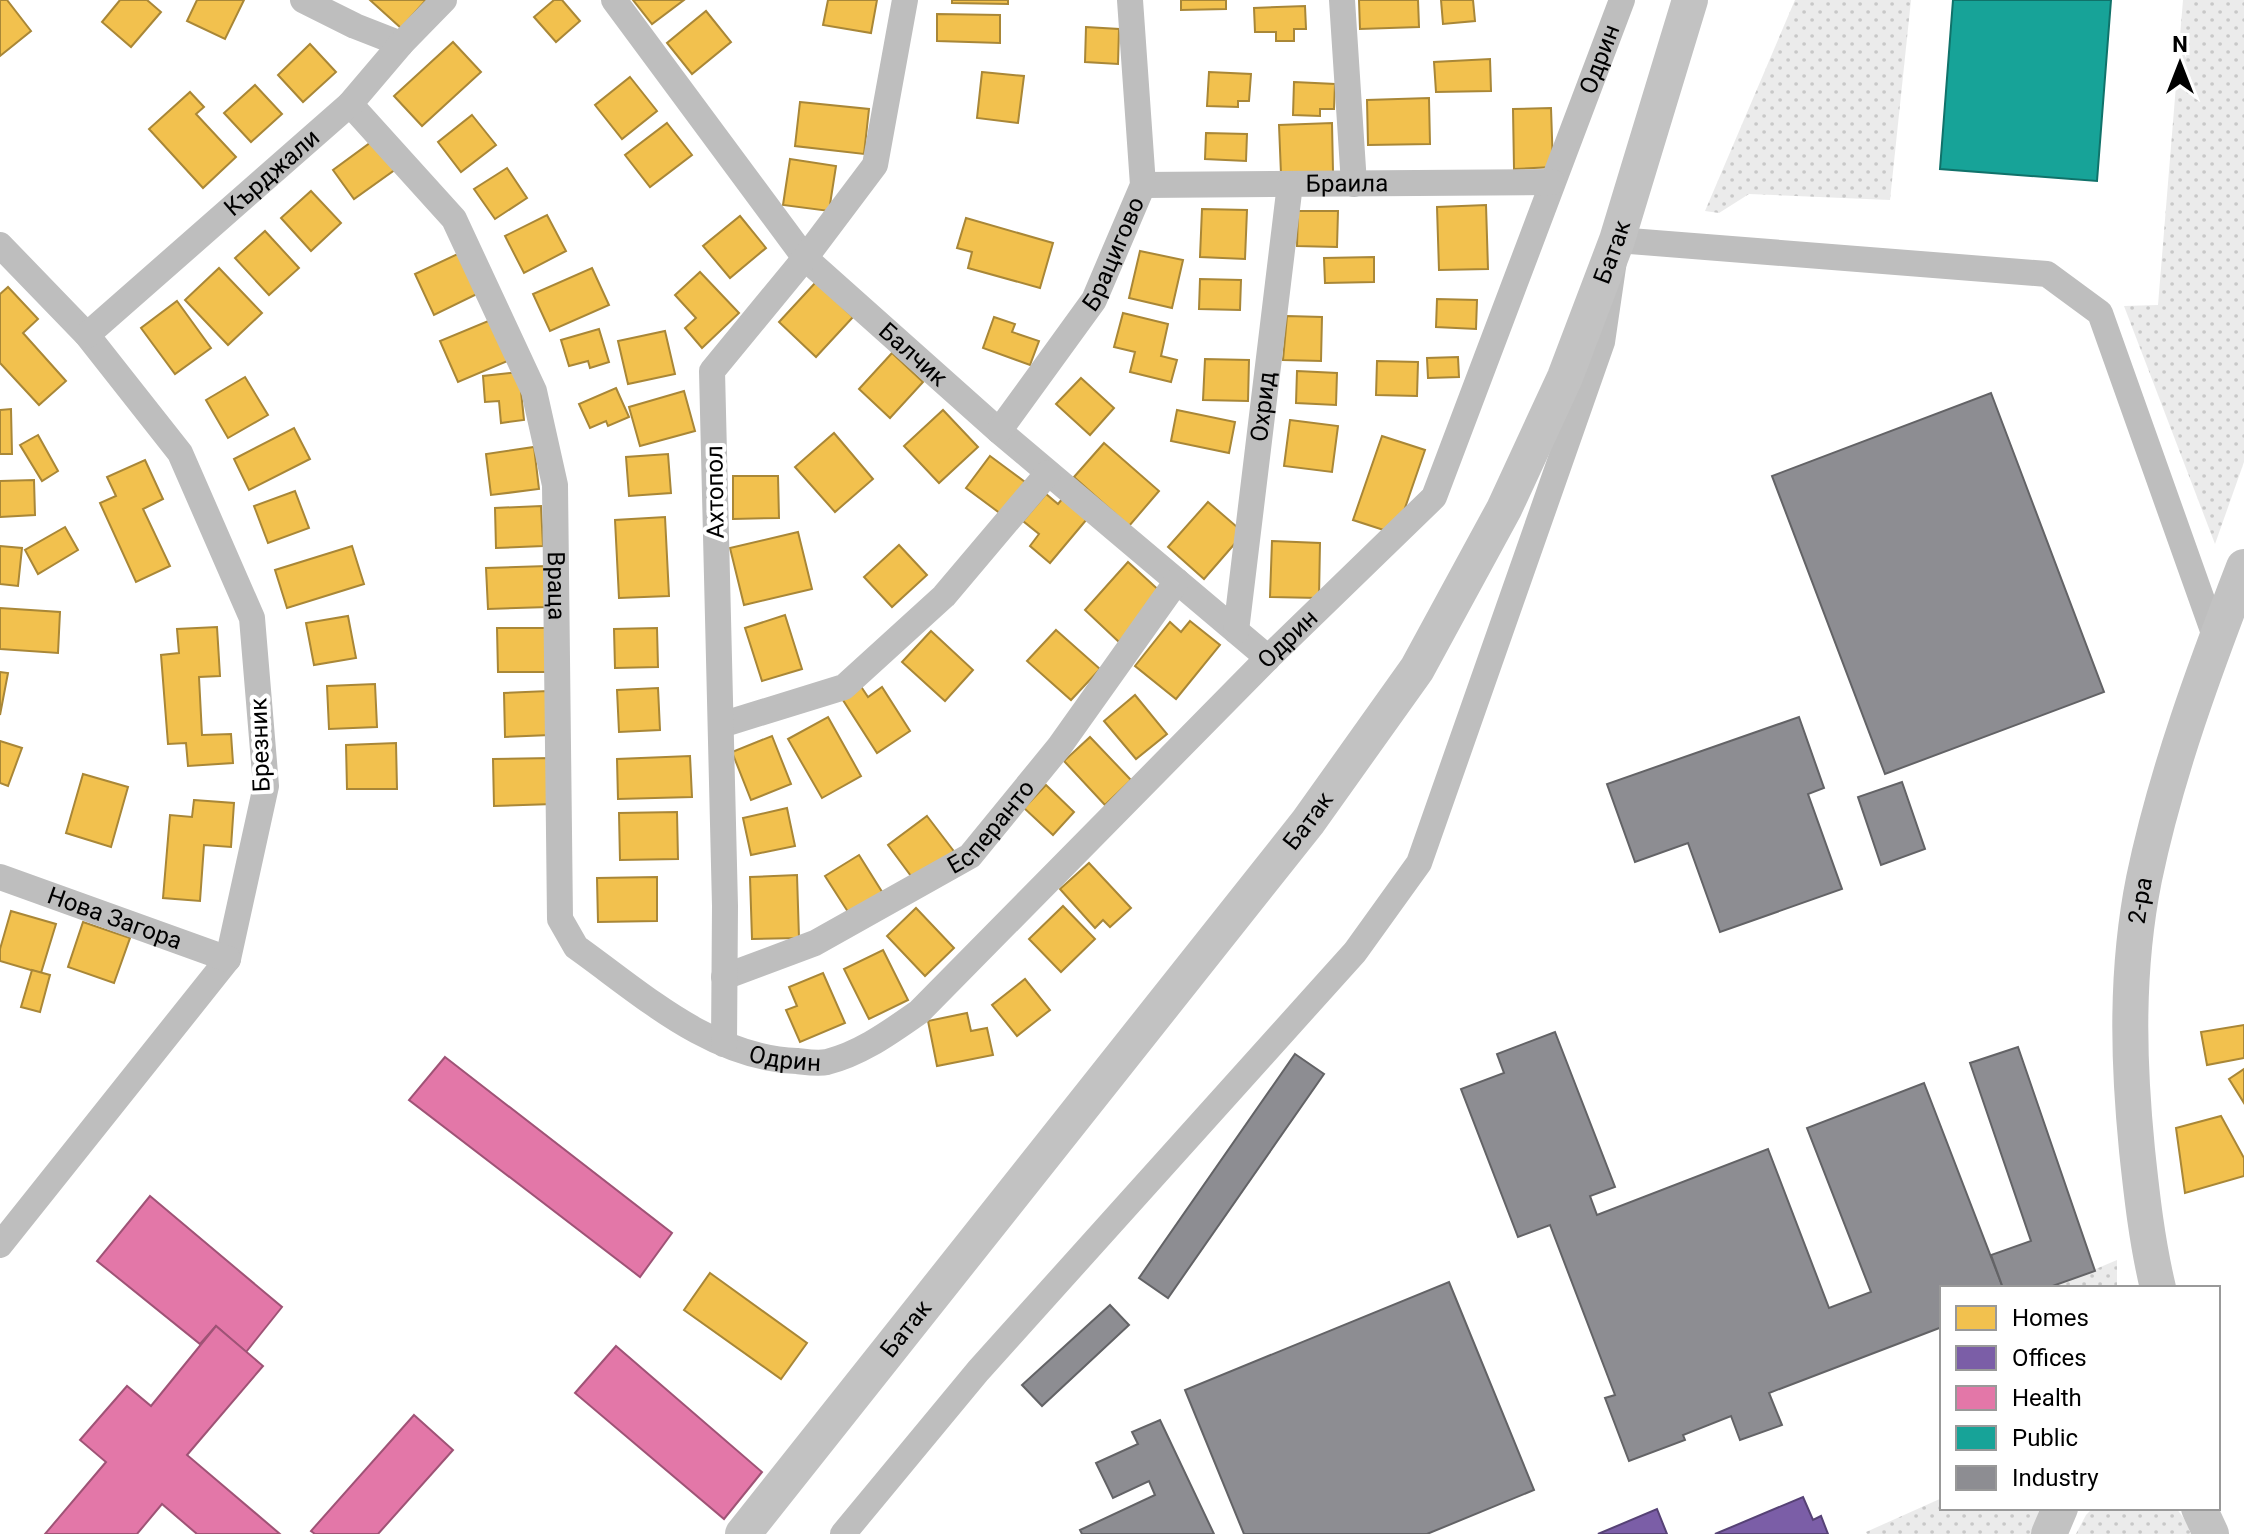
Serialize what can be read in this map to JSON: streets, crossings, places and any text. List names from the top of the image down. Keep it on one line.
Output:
{"streets":{"street":["Одрин","Кърджали","Браила","Батак","Брацигово","Балчик","Охрид","Ахтопол","Враца","Брезник","Есперанто","2-ра","Нова Загора"]},"crossings":[["Одрин","Браила"],["Одрин","Балчик"],["Одрин","Ахтопол"],["Одрин","Враца"],["Кърджали","Враца"],["Кърджали","Брезник"],["Браила","Брацигово"],["Браила","Охрид"],["Брацигово","Балчик"],["Балчик","Охрид"],["Балчик","Ахтопол"],["Балчик","Есперанто"],["Ахтопол","Враца"],["Ахтопол","Есперанто"],["Брезник","Нова Загора"]],"legend":["Homes","Offices","Health","Public","Industry"],"north":"top"}
